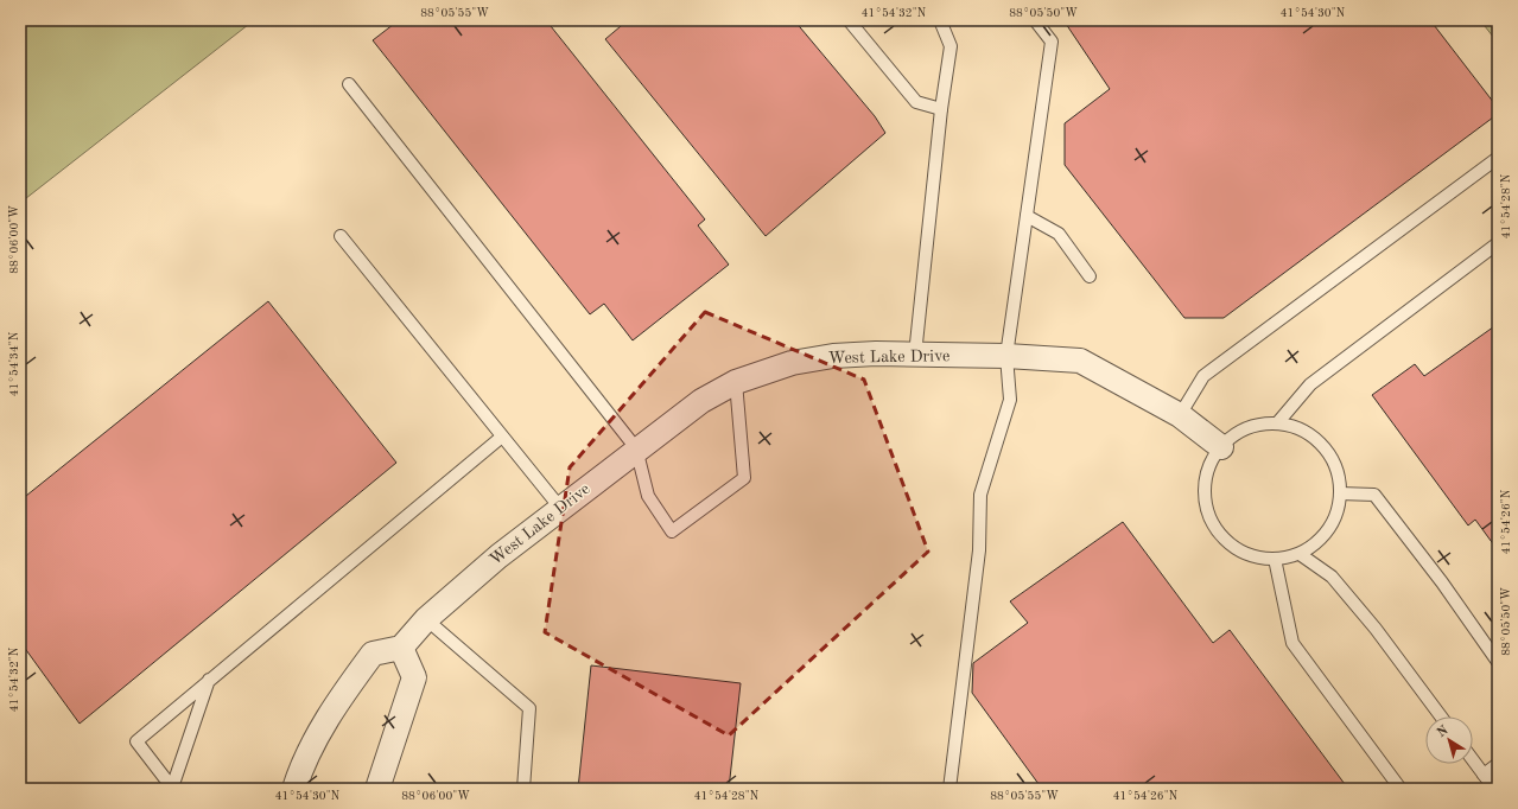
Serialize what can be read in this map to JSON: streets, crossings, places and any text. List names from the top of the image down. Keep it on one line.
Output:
{"streets":{"street":["West Lake Drive"]},"north":"top left","coordinates":["88°05'55\"W","41°54'32\"N","88°05'50\"W","41°54'30\"N","41°54'28\"N","88°06'00\"W","41°54'34\"N","41°54'26\"N"]}
